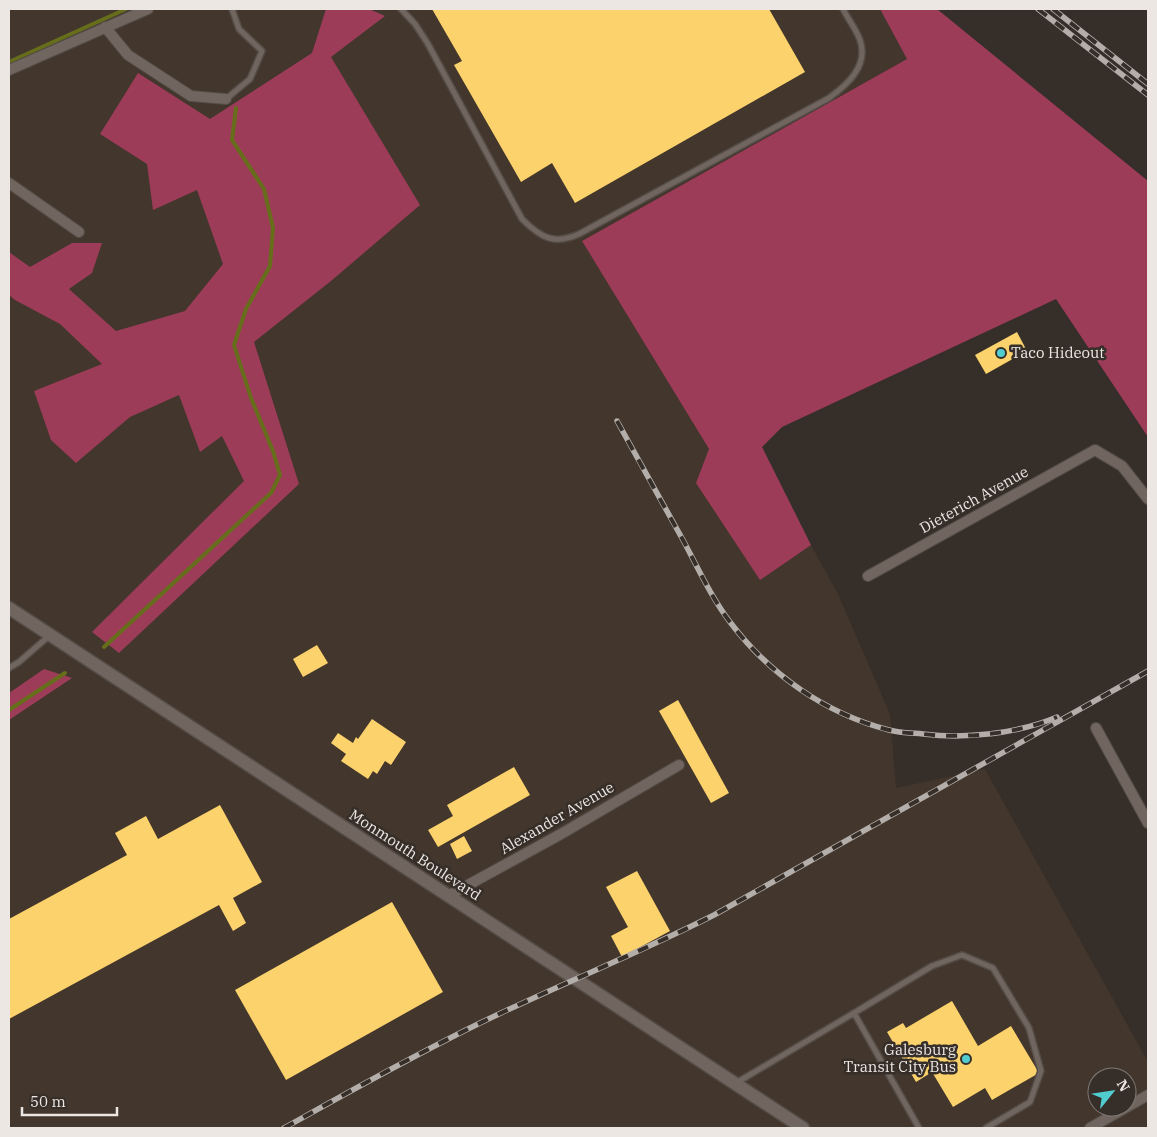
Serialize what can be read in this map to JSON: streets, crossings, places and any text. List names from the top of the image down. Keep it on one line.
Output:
{"streets":{"street":["Dieterich Avenue","Alexander Avenue","Monmouth Boulevard"]},"crossings":[["Alexander Avenue","Monmouth Boulevard"]],"places":["Taco Hideout","Galesburg Transit City Bus"],"scale_bar":"50 m","north":"top right"}
